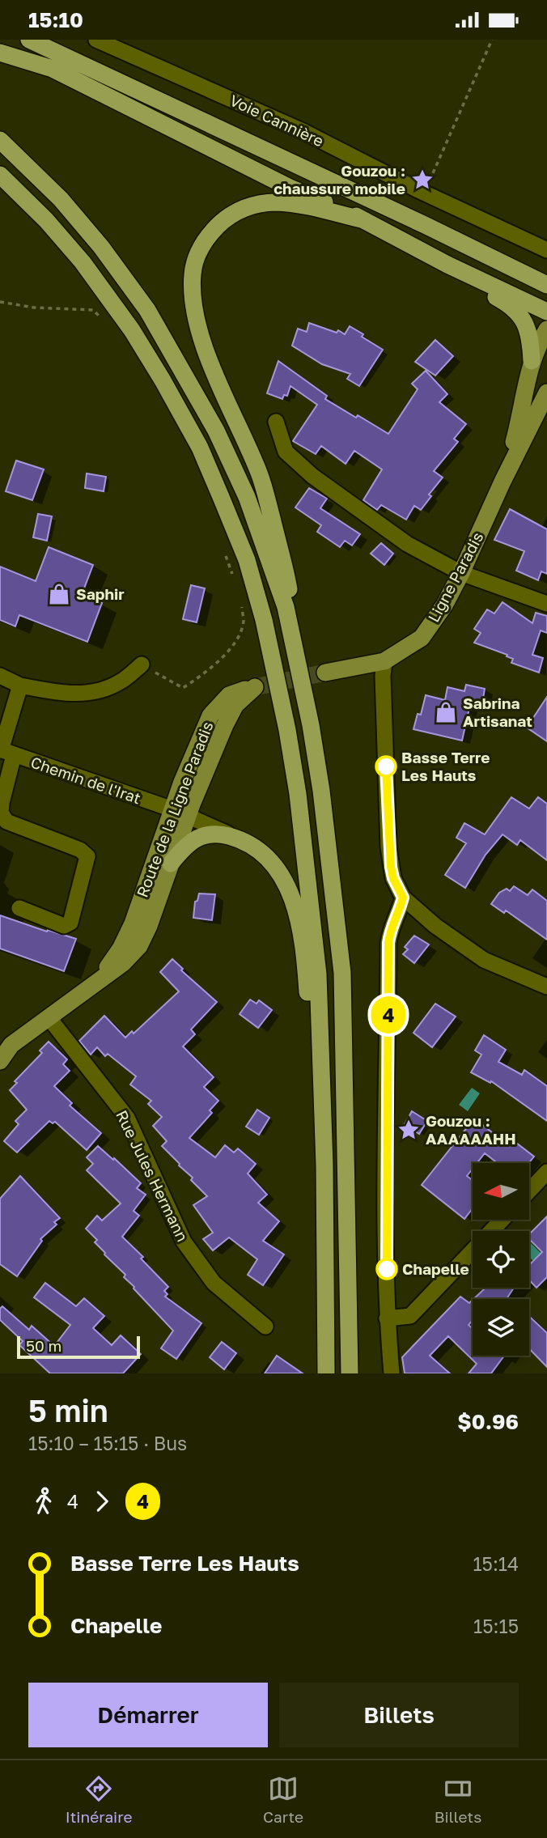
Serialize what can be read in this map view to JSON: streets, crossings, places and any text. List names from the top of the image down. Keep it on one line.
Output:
{"streets":{"main road":["Ligne Paradis","Route de la Ligne Paradis"],"street":["Voie Cannière","Chemin de l'Irat","Rue Jules Hermann"]},"crossings":[["Chemin de l'Irat","Route de la Ligne Paradis"],["Route de la Ligne Paradis","Rue Jules Hermann"]],"places":{"place":["Gouzou : chaussure mobile","Gouzou : AAAAAAHH"],"shop":["Saphir","Sabrina Artisanat"],"other":["Basse Terre Les Hauts","Chapelle"]},"lines":["bus line 4"],"scale_bar":"50 m","north":"left","page":{"status":"15:10","on_map":"4","scale":"50 m","heading":["5 min","15:10 – 15:15 · Bus","$0.96"],"legs":["4","4"],"list":[{"name":"Basse Terre Les Hauts","value":"15:14"},{"name":"Chapelle","value":"15:15"}],"buttons":["Démarrer","Billets"],"tabs":["Itinéraire","Carte","Billets"]}}
